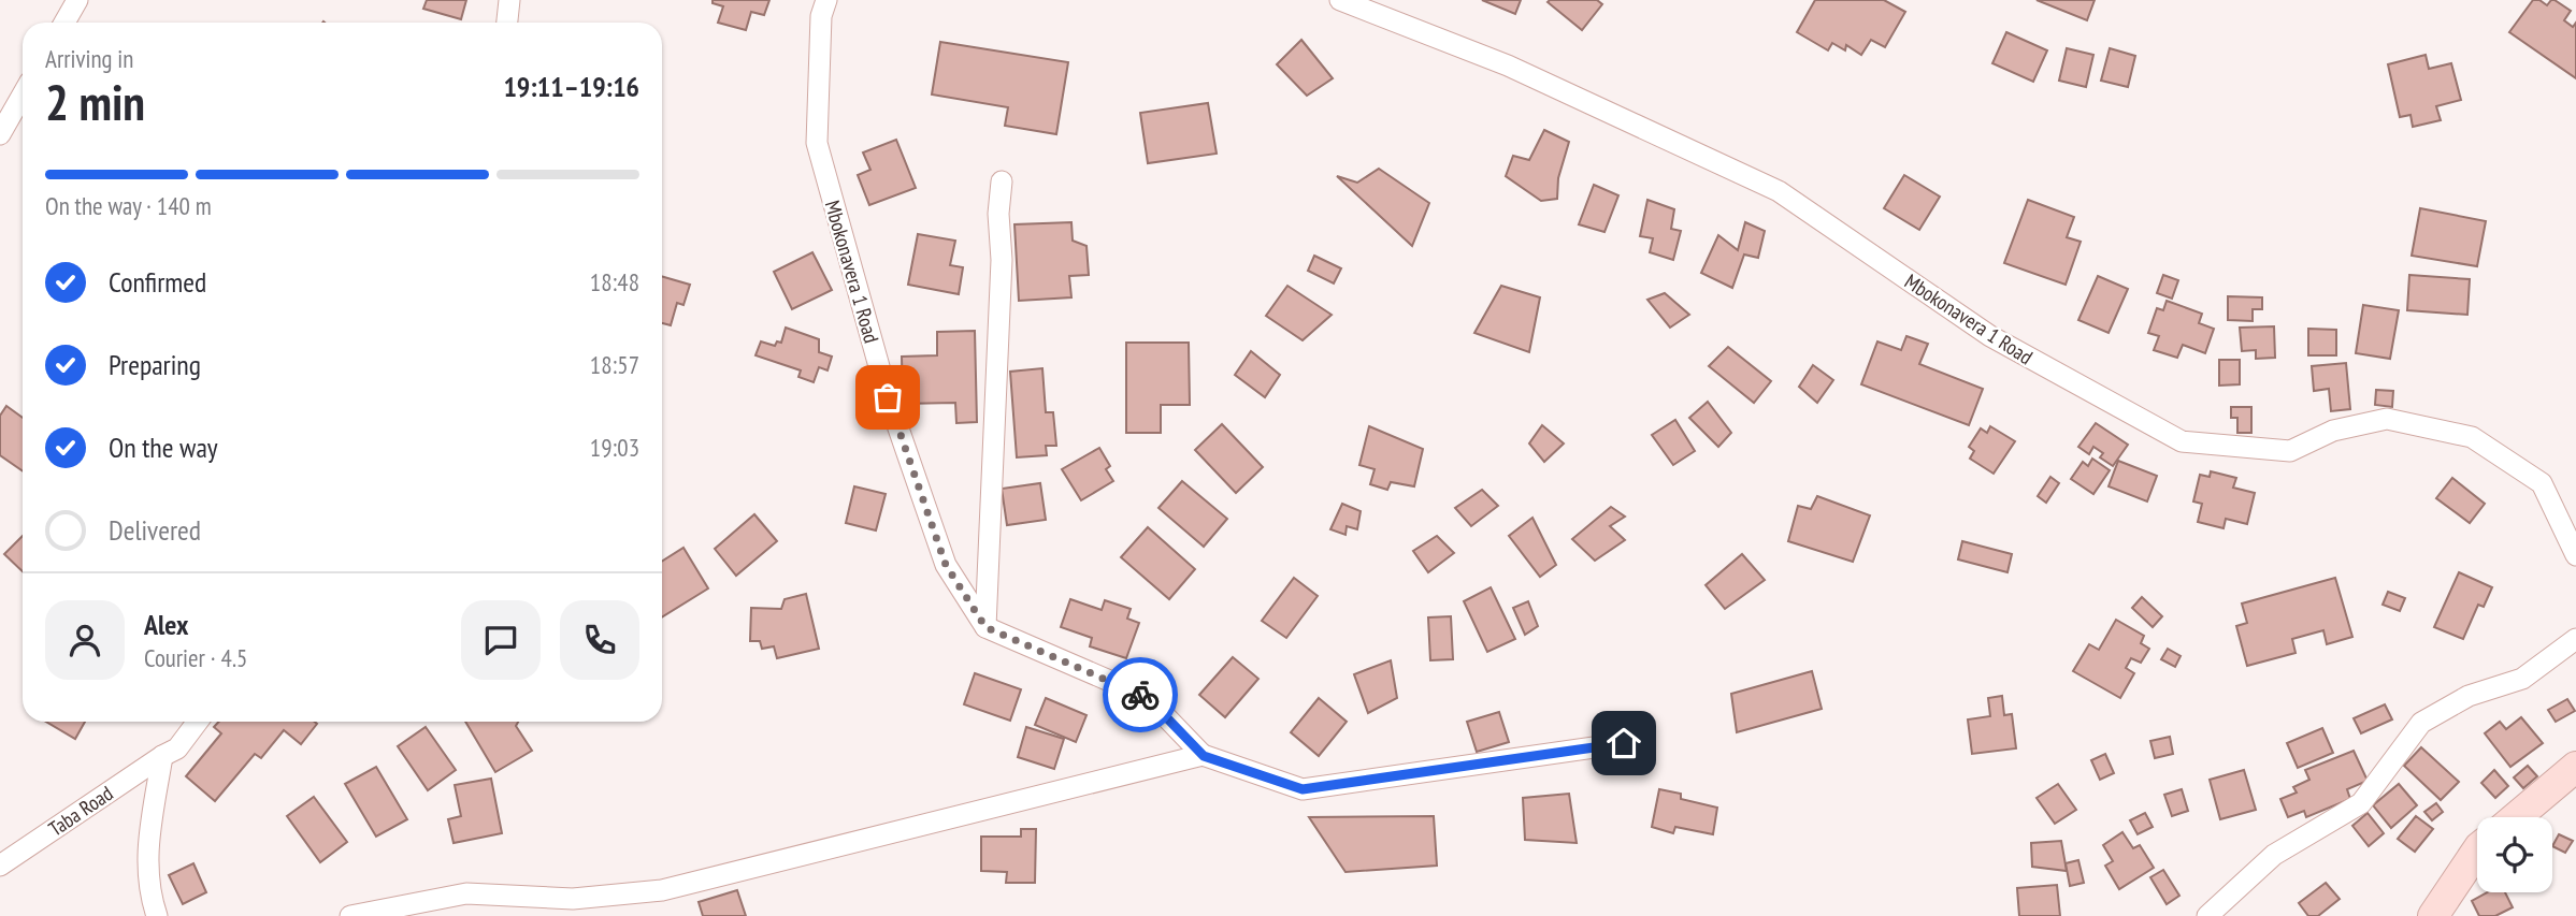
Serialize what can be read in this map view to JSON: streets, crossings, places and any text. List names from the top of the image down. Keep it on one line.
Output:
{"streets":{"street":["Mbokonavera 1 Road","Taba Road"]},"page":{"heading":["2 min","Arriving in","19:11–19:16"],"panel":["Alex","Courier · 4.5"],"bar":"On the way · 140 m","list":[["Confirmed","18:48"],["Preparing","18:57"],["On the way","19:03"],"Delivered"]}}
